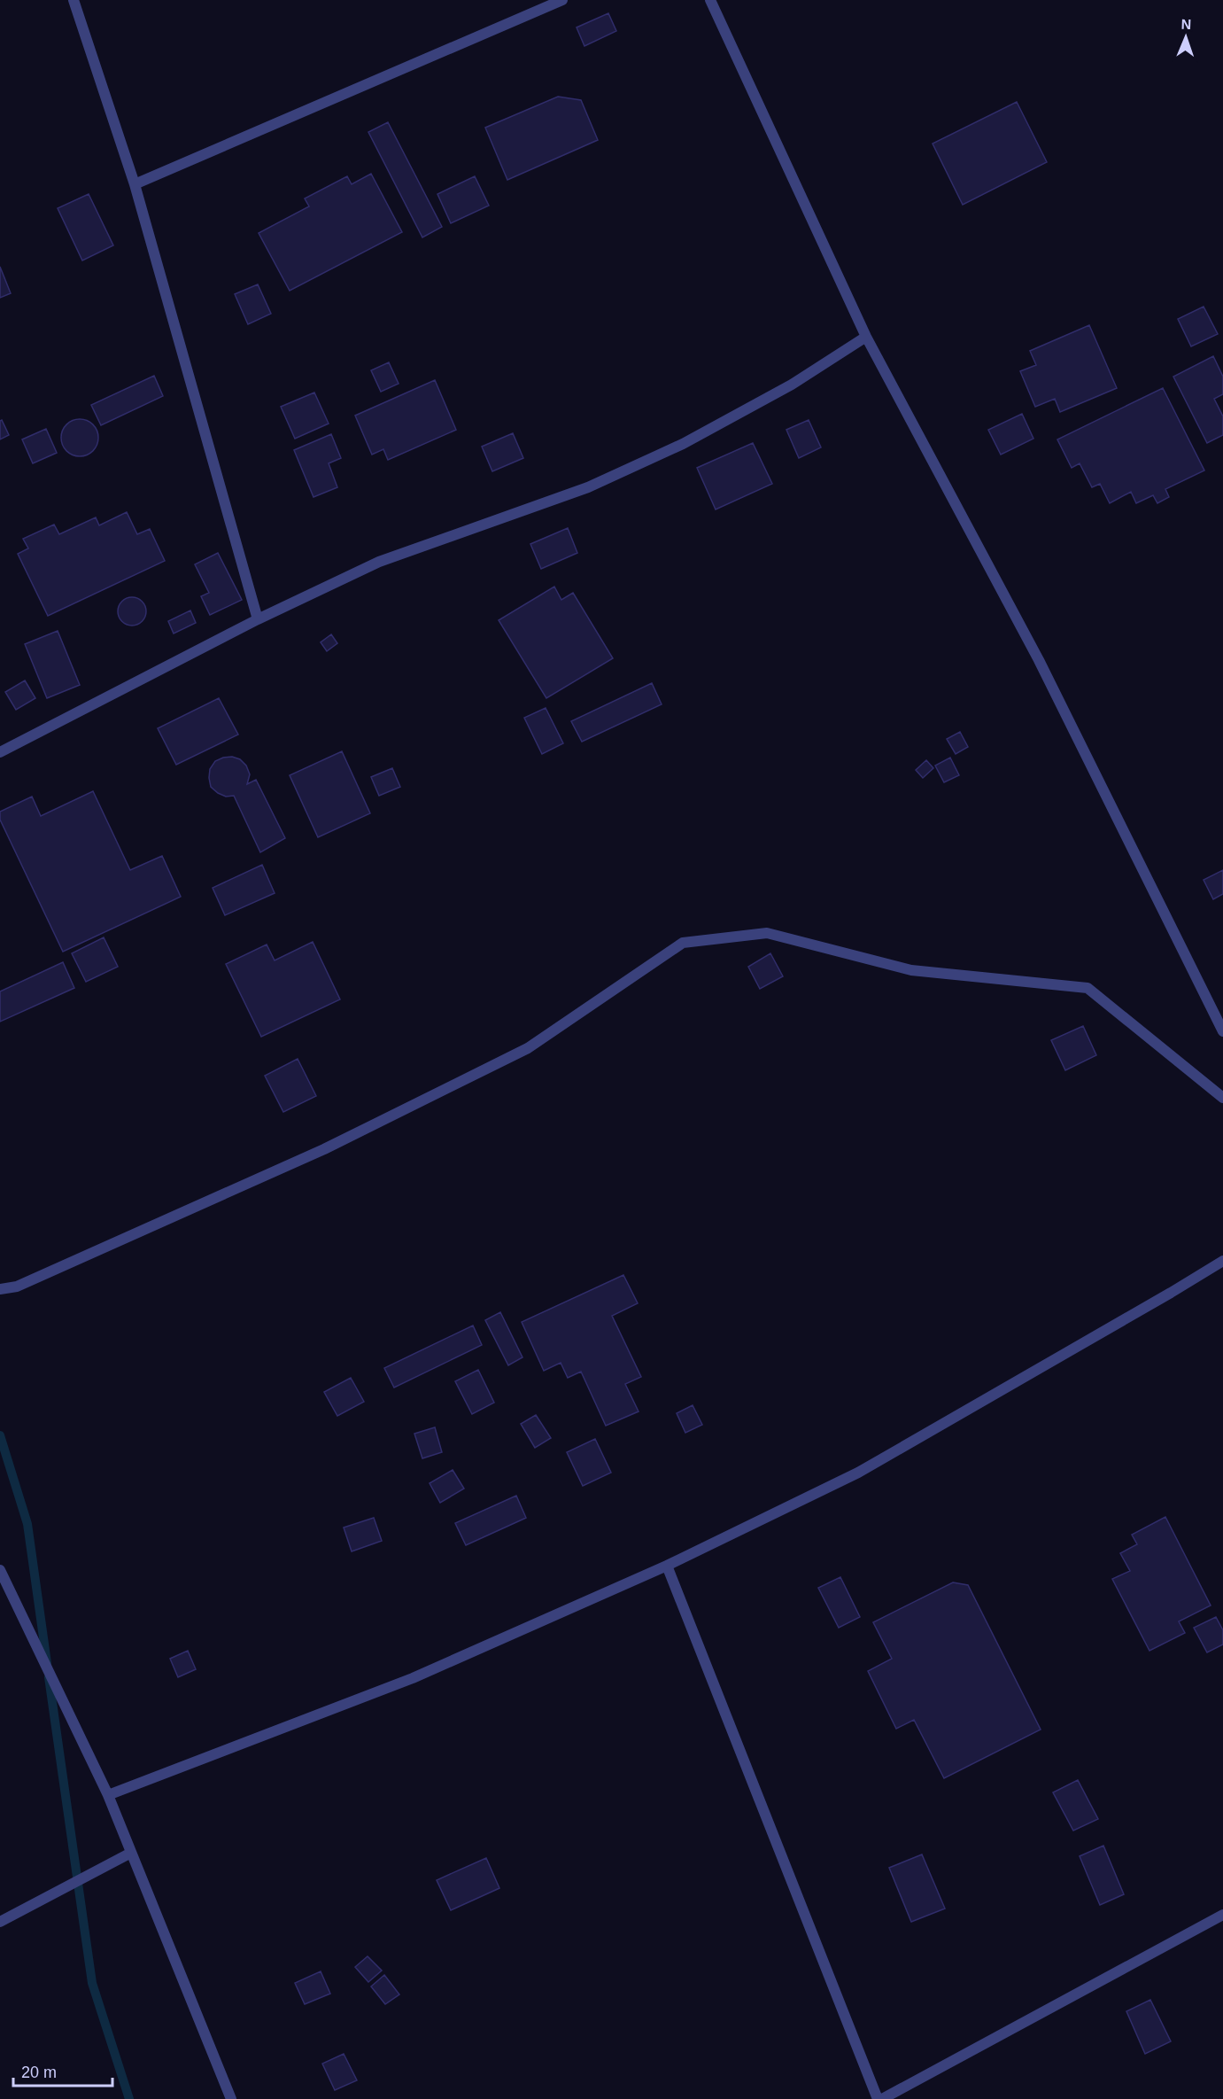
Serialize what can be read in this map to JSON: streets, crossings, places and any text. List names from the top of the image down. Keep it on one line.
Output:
{"scale_bar":"20 m","north":"top"}
